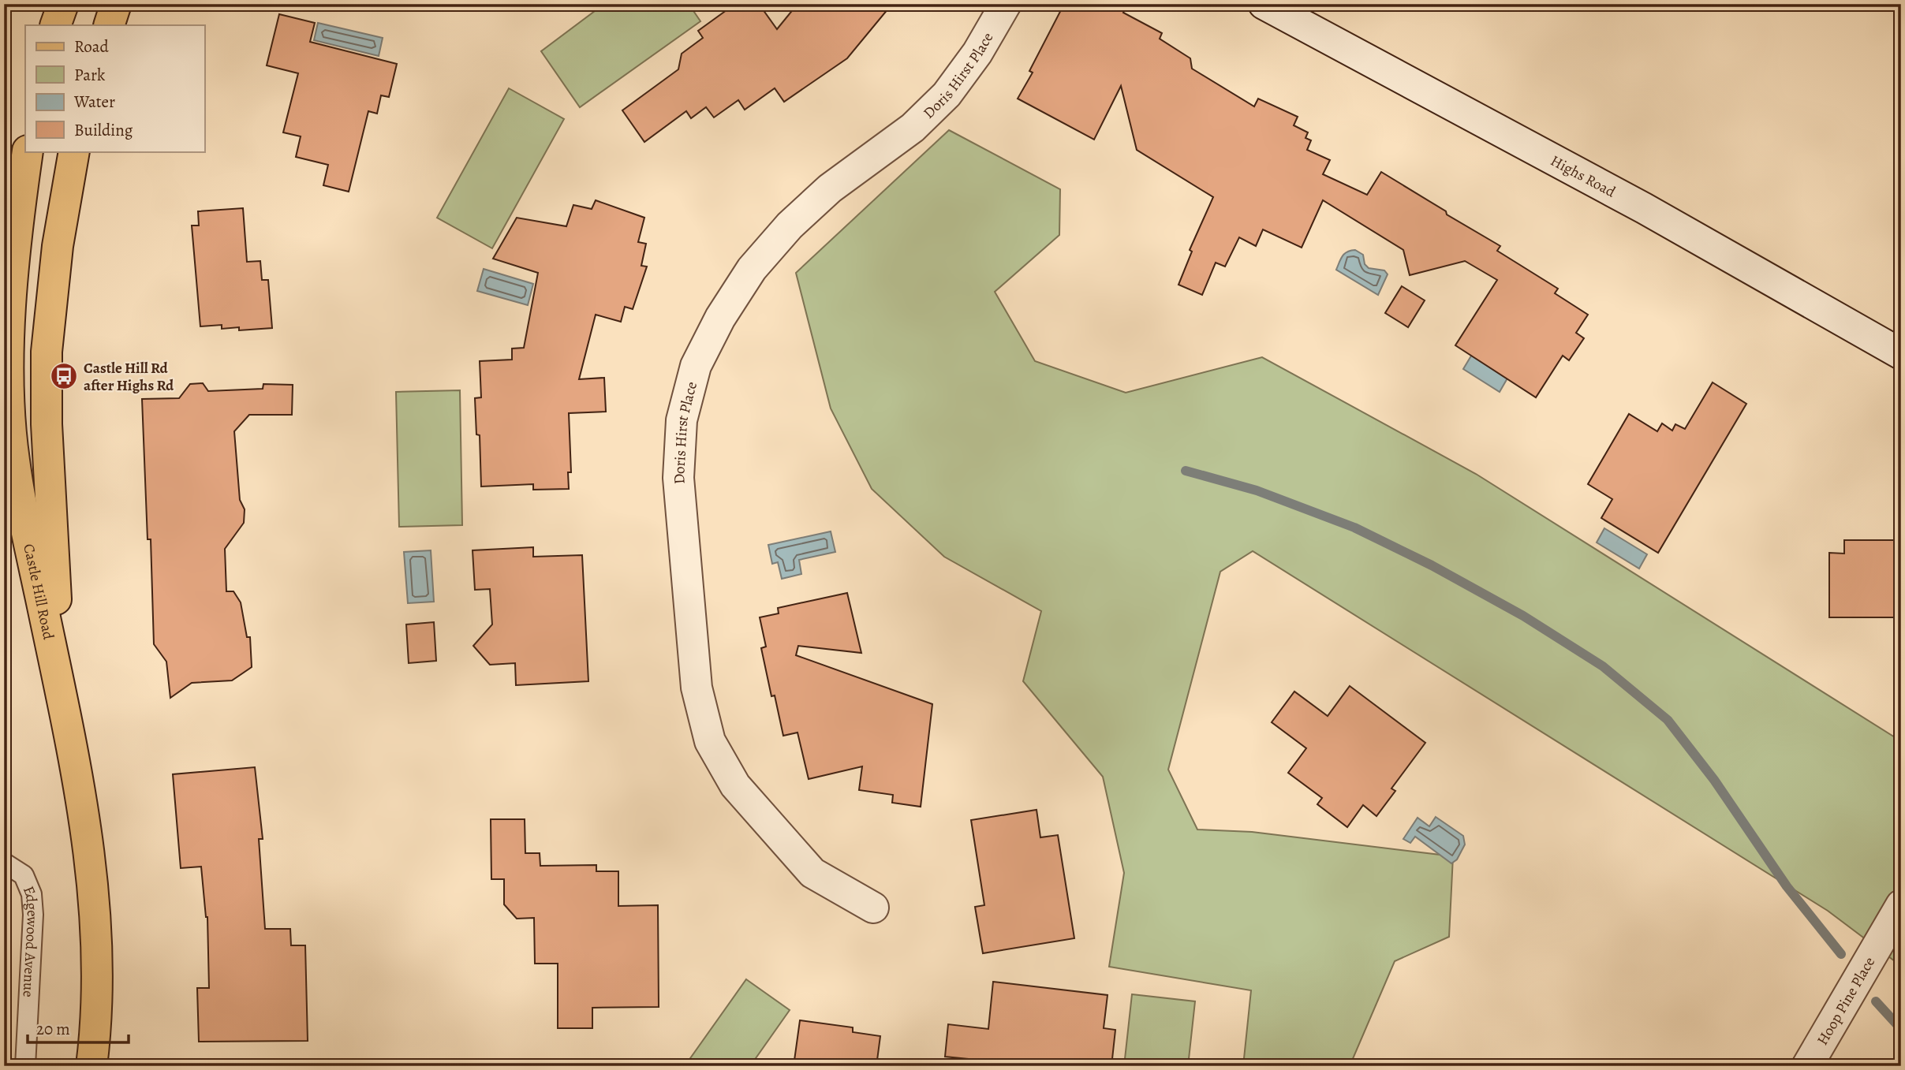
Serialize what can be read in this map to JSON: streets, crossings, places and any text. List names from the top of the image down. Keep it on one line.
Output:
{"streets":{"main road":["Castle Hill Road"],"street":["Doris Hirst Place","Highs Road","Hoop Pine Place"],"lane":["Edgewood Avenue"]},"places":{"bus stop":["Castle Hill Rd after Highs Rd"]},"legend":["Road","Park","Water","Building"],"scale_bar":"20 m"}
